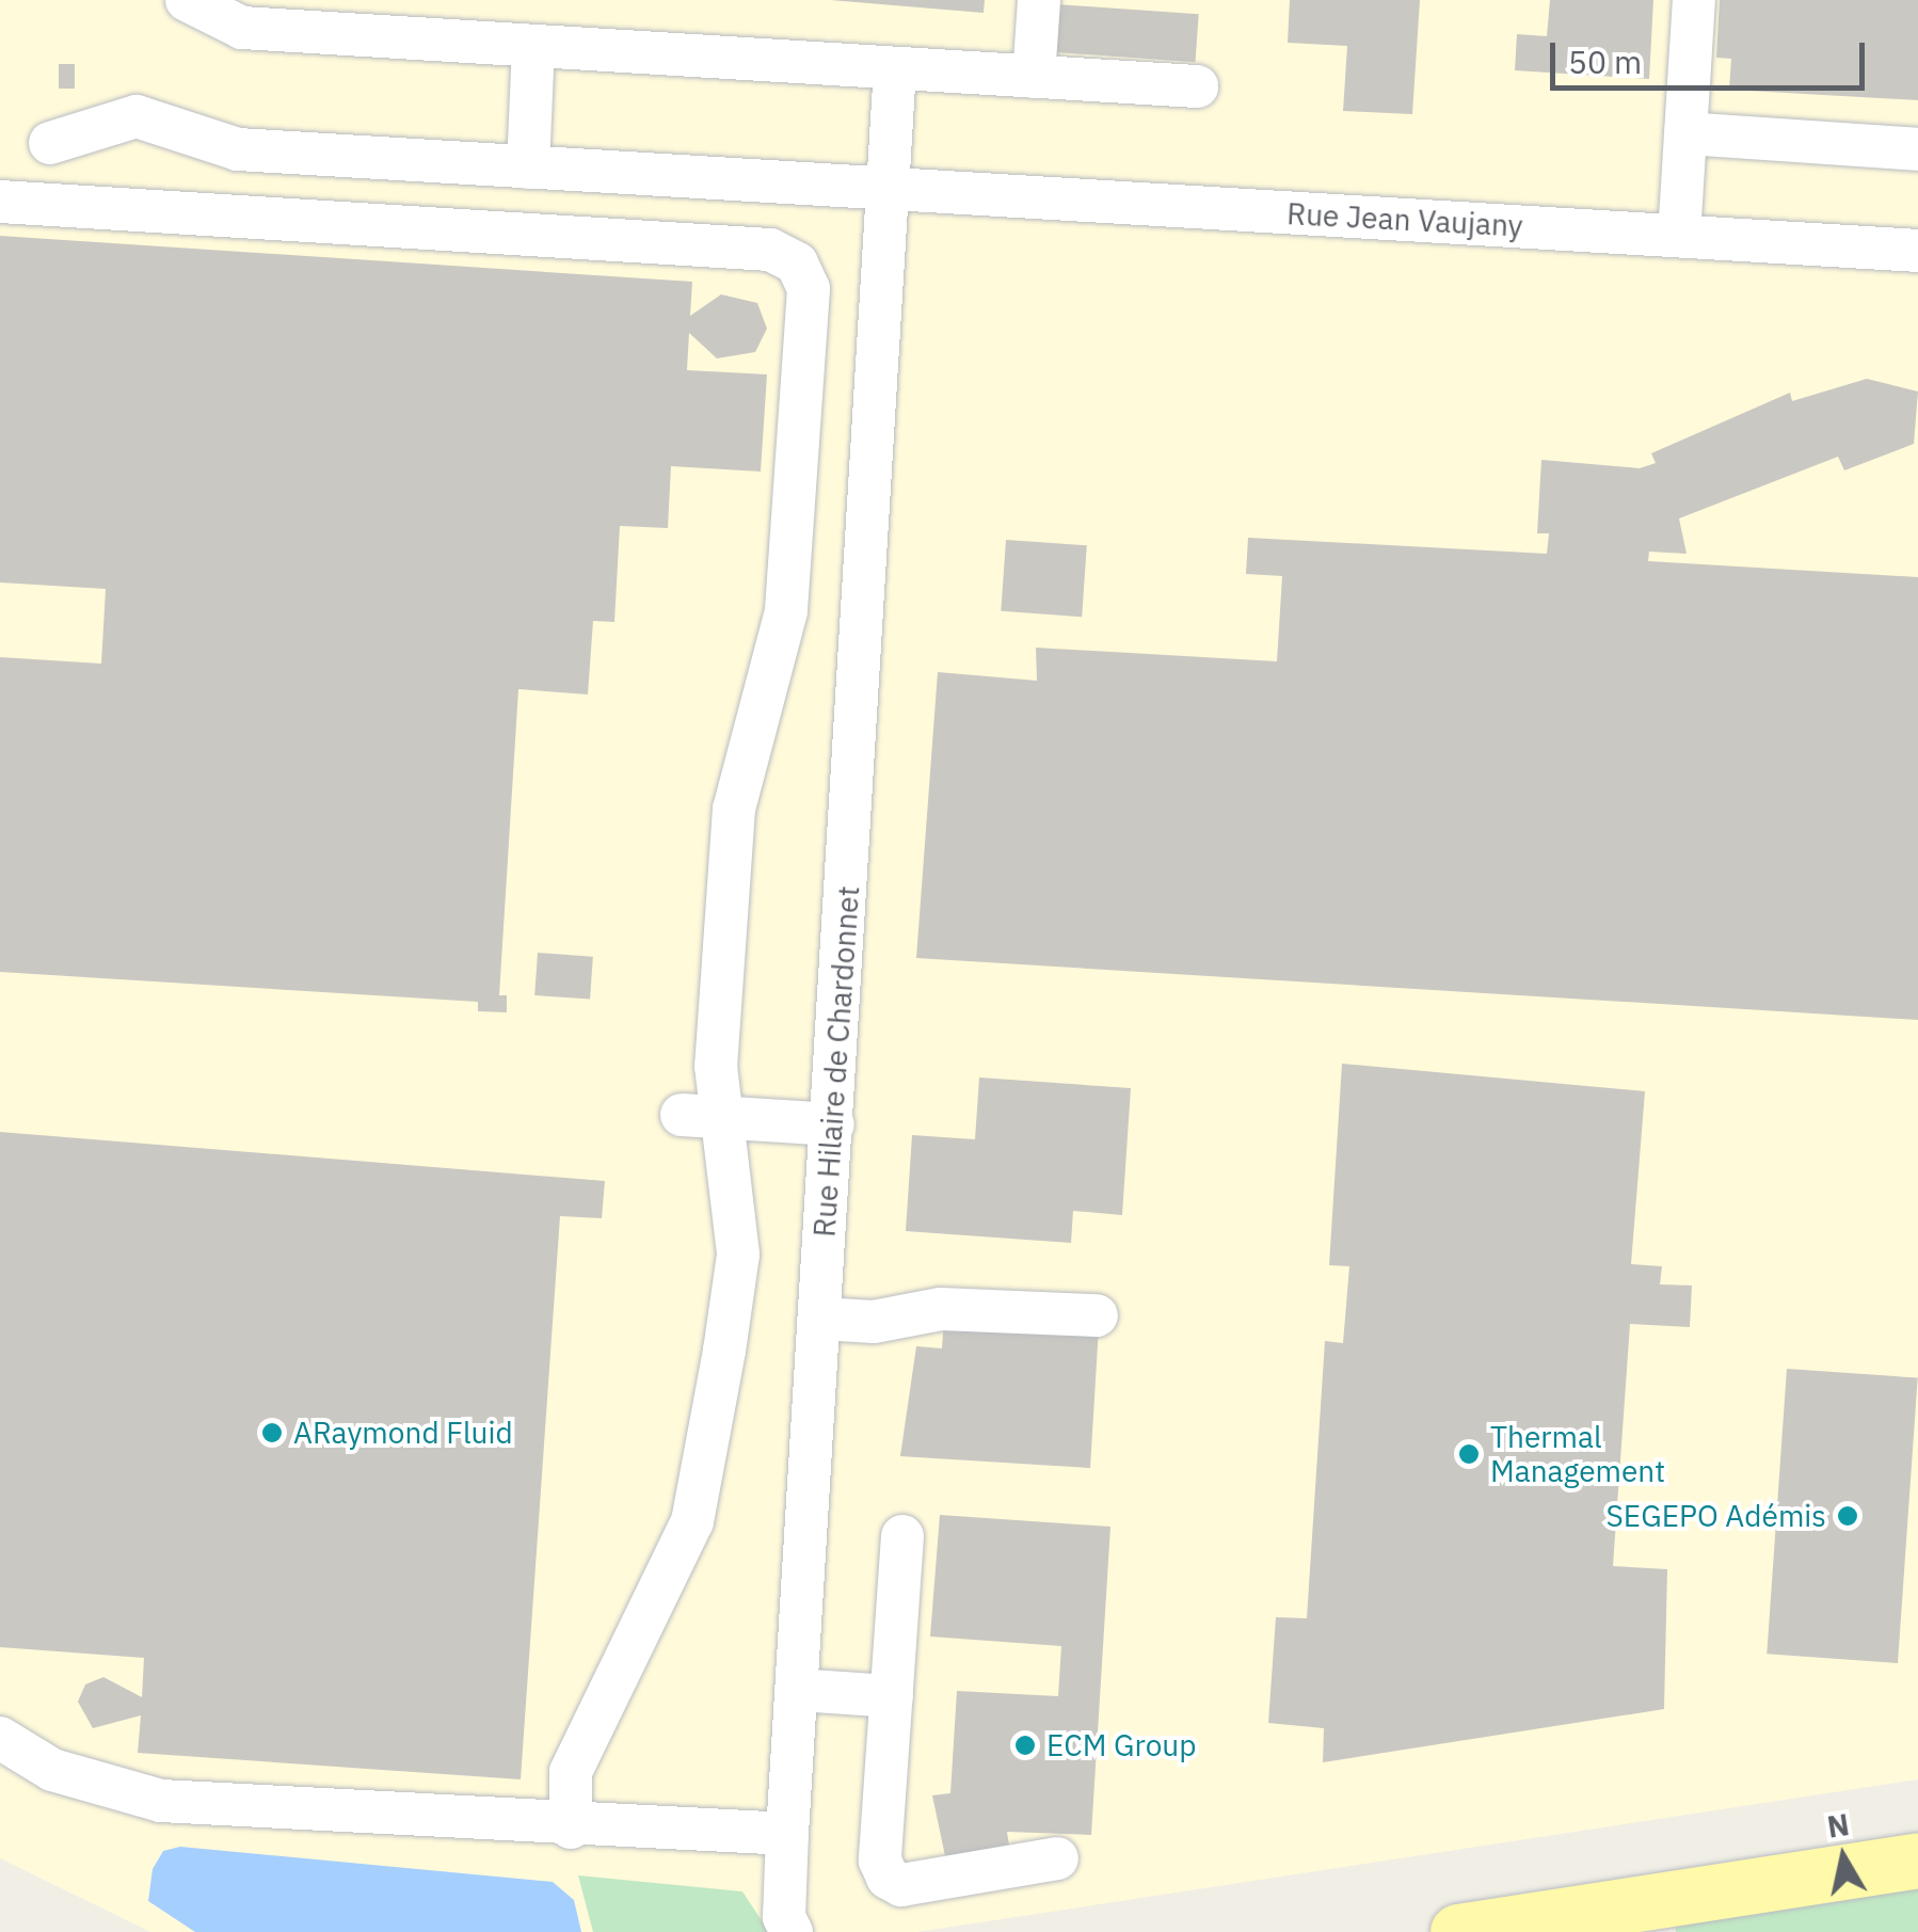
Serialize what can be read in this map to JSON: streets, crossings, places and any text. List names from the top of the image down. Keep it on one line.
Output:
{"streets":{"street":["Rue Jean Vaujany","Rue Hilaire de Chardonnet"]},"crossings":[["Rue Jean Vaujany","Rue Hilaire de Chardonnet"]],"places":["ARaymond Fluid","Thermal Management","SEGEPO Adémis","ECM Group"],"scale_bar":"50 m","north":"top"}
